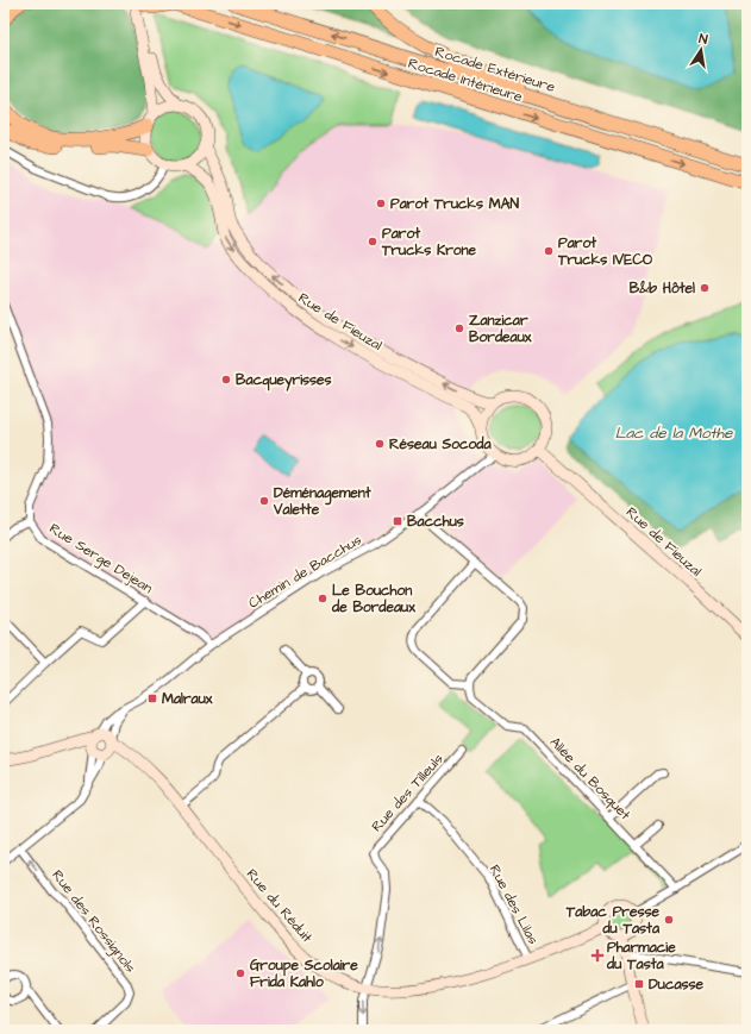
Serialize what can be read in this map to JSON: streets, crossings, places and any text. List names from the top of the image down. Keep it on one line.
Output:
{"streets":{"highway":["Rocade Extérieure","Rocade Intérieure"],"street":["Rue de Fieuzal","Rue Serge Dejean","Chemin de Bacchus","Allée du Bosquet","Rue des Tilleuls","Rue des Lilas","Rue du Réduit","Rue des Rossignols"]},"crossings":[["Rue de Fieuzal","Chemin de Bacchus"],["Rue Serge Dejean","Chemin de Bacchus"],["Chemin de Bacchus","Rue du Réduit"],["Chemin de Bacchus","Rue des Rossignols"],["Rue des Tilleuls","Rue des Lilas"],["Rue des Tilleuls","Rue du Réduit"],["Rue des Lilas","Rue du Réduit"]],"one_way":["Rue des Tilleuls","Rue des Rossignols"],"water":["Lac de la Mothe"],"places":{"other":["Parot Trucks MAN","Parot Trucks Krone","Parot Trucks IVECO","B&b Hôtel","Zanzicar Bordeaux","Bacqueyrisses","Réseau Socoda","Déménagement Valette","Le Bouchon de Bordeaux","Tabac Presse du Tasta","Groupe Scolaire Frida Kahlo"],"transit":["Bacchus","Malraux","Ducasse"],"health":["Pharmacie du Tasta"]},"north":"top"}
